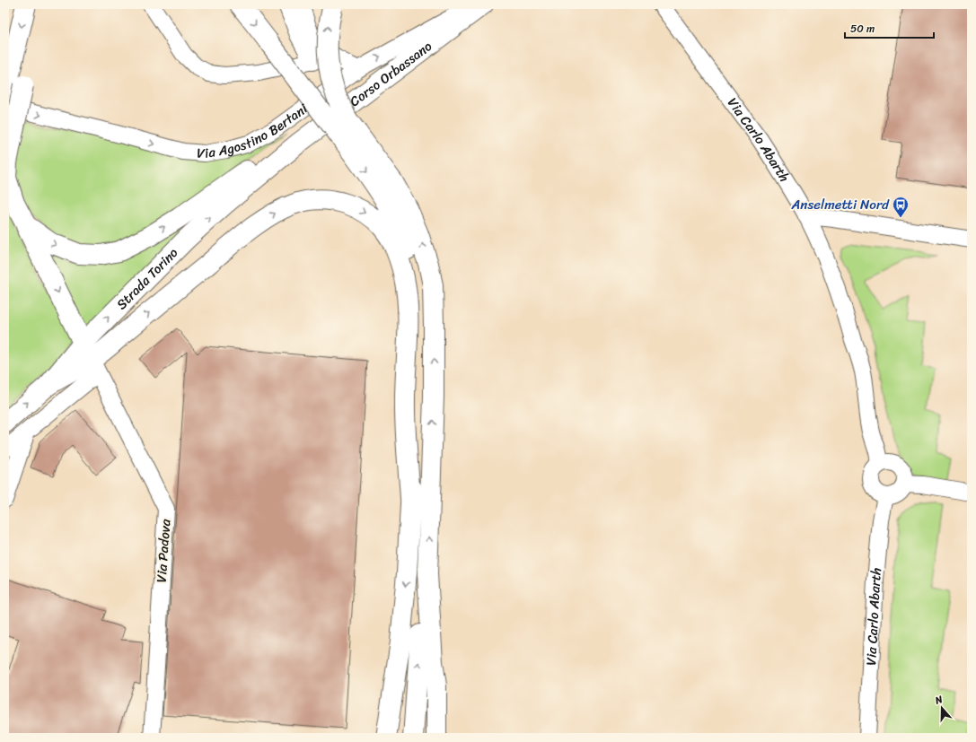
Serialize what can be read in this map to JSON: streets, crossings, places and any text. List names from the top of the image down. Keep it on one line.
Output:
{"streets":{"main road":["Corso Orbassano","Strada Torino"],"street":["Via Agostino Bertani","Via Carlo Abarth","Via Padova"]},"crossings":[["Corso Orbassano","Strada Torino"],["Strada Torino","Via Padova"]],"one_way":["Via Agostino Bertani","Strada Torino"],"places":{"bus stop":["Anselmetti Nord"]},"scale_bar":"50 m","north":"top"}
